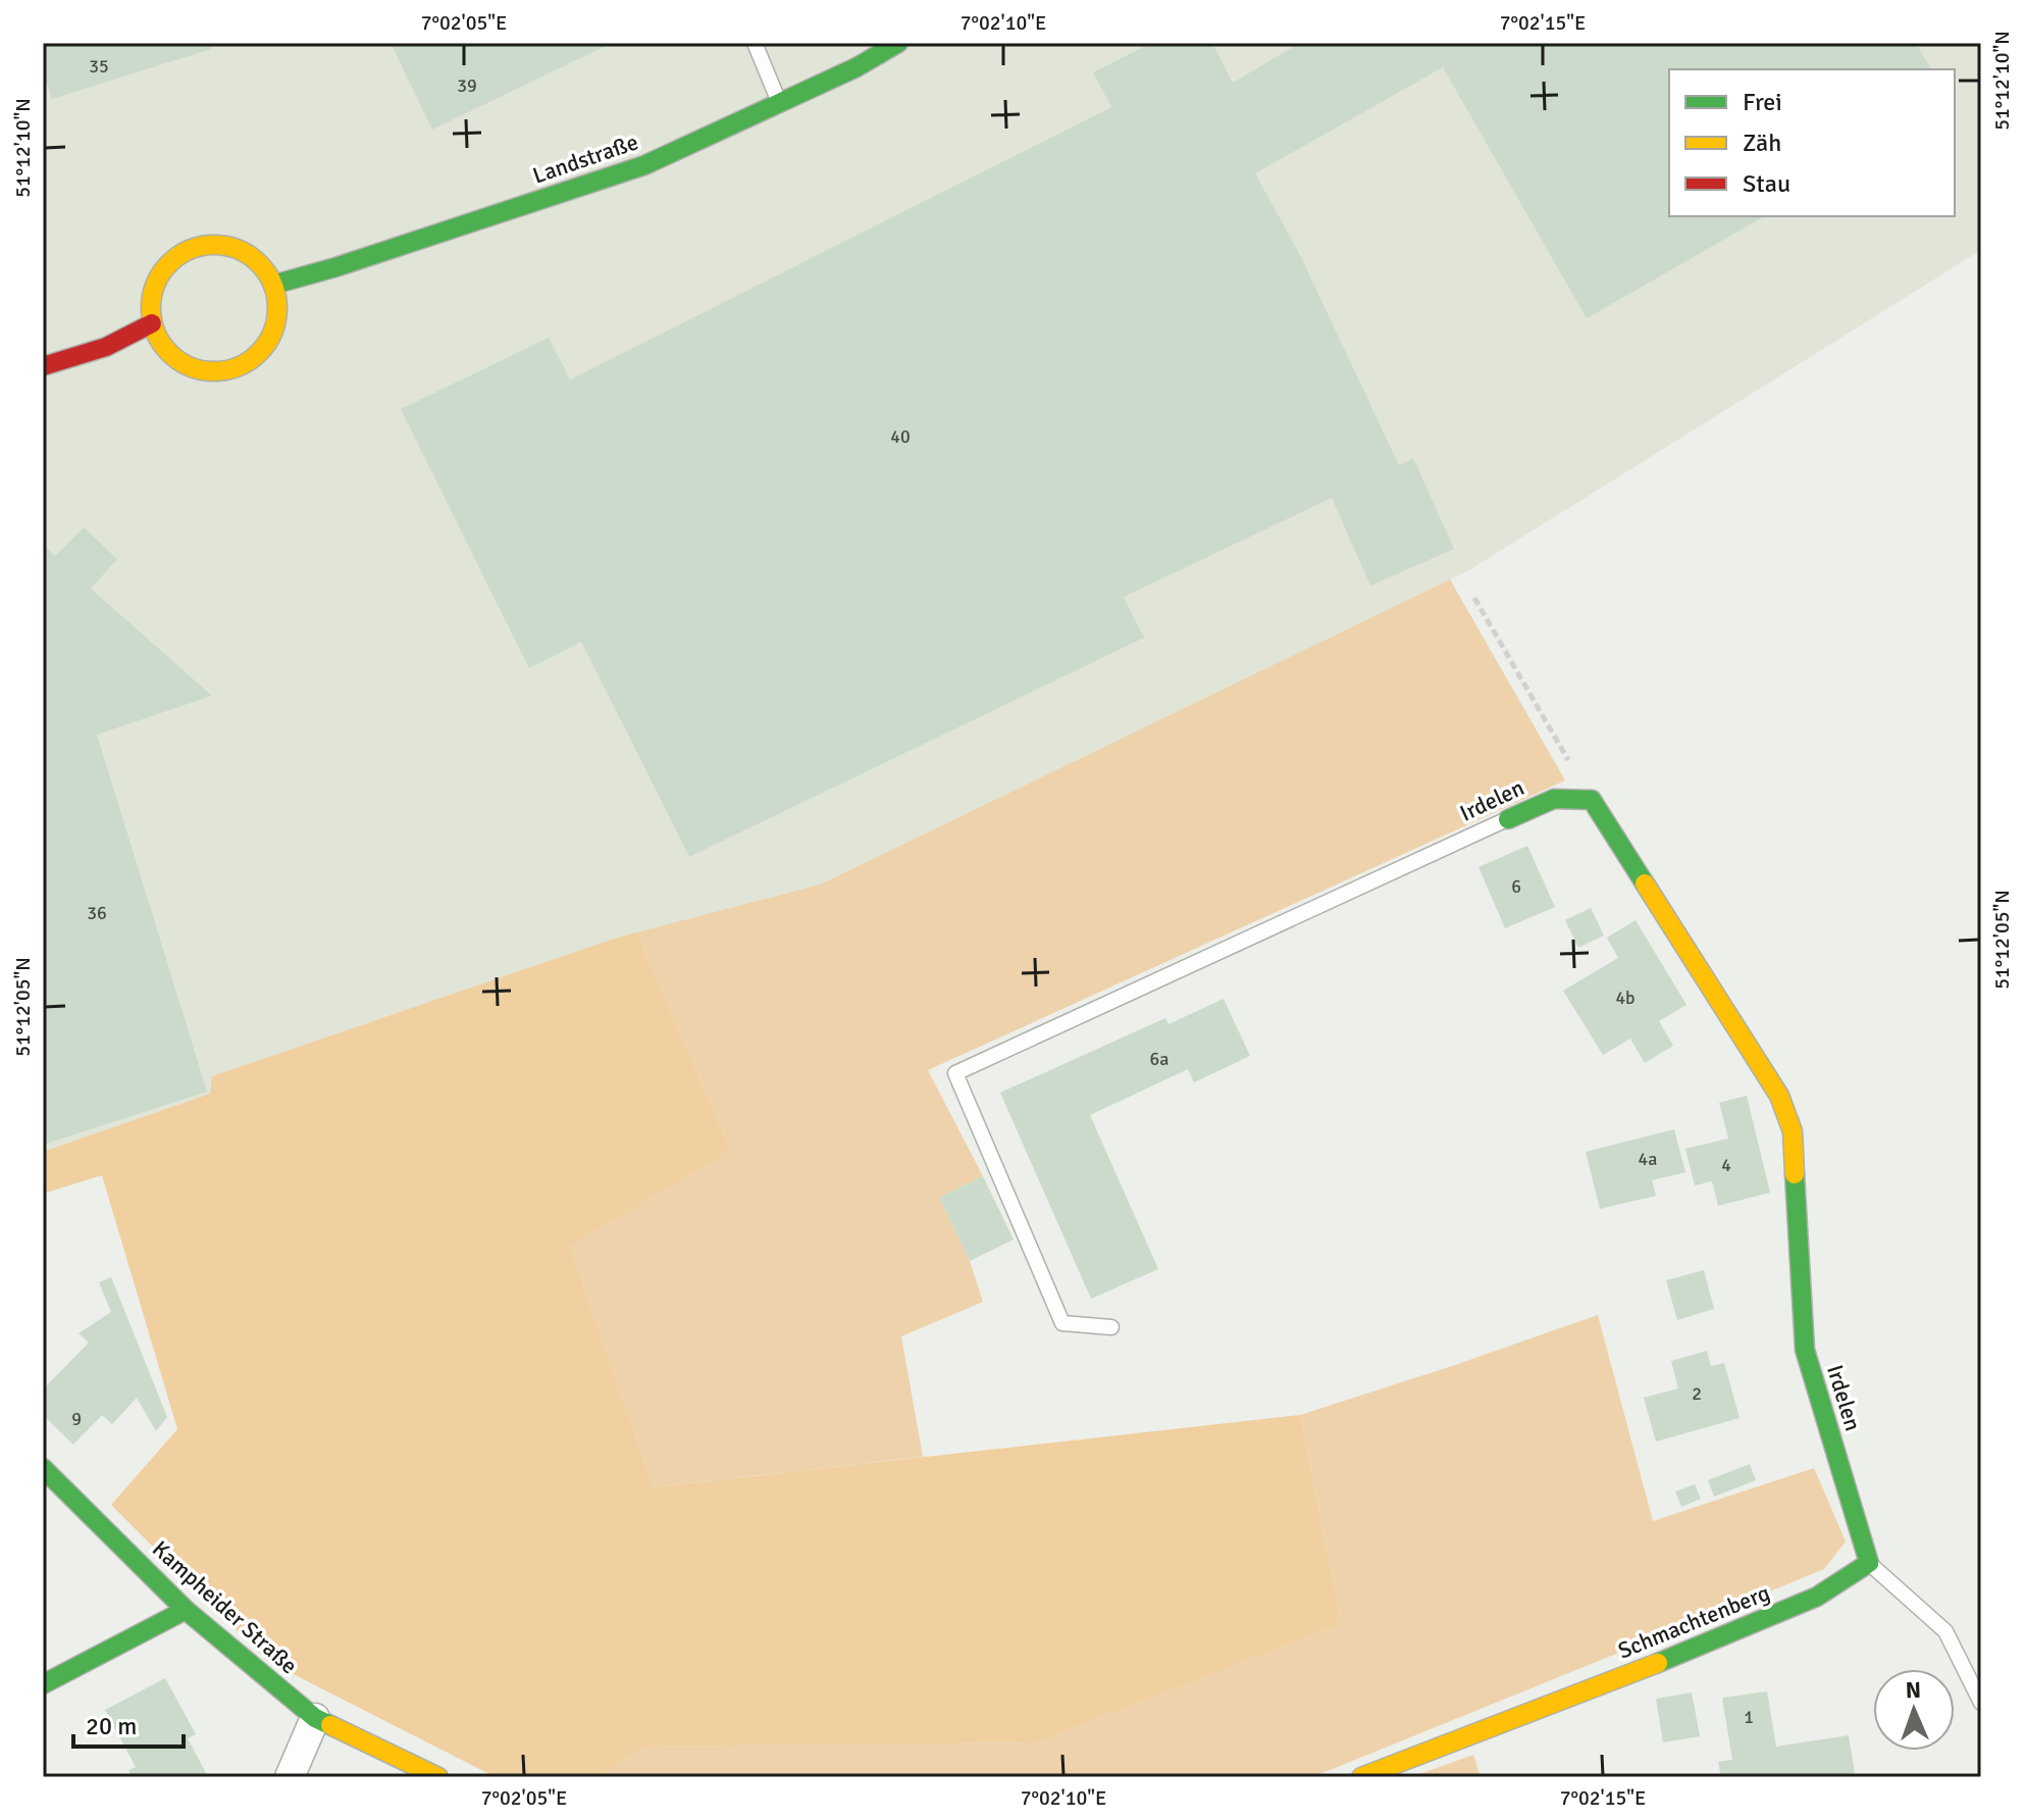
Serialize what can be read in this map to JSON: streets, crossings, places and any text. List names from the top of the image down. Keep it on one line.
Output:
{"streets":{"street":["Landstraße","Irdelen","Kampheider Straße","Schmachtenberg"]},"crossings":[["Irdelen","Schmachtenberg"]],"house_numbers":["35","39","40","6","36","4b","6a","4a","4","2","9","1"],"legend":["Frei","Zäh","Stau"],"scale_bar":"20 m","north":"top","coordinates":["7°02'05\"E","7°02'10\"E","7°02'15\"E","51°12'10\"N","51°12'05\"N"]}
